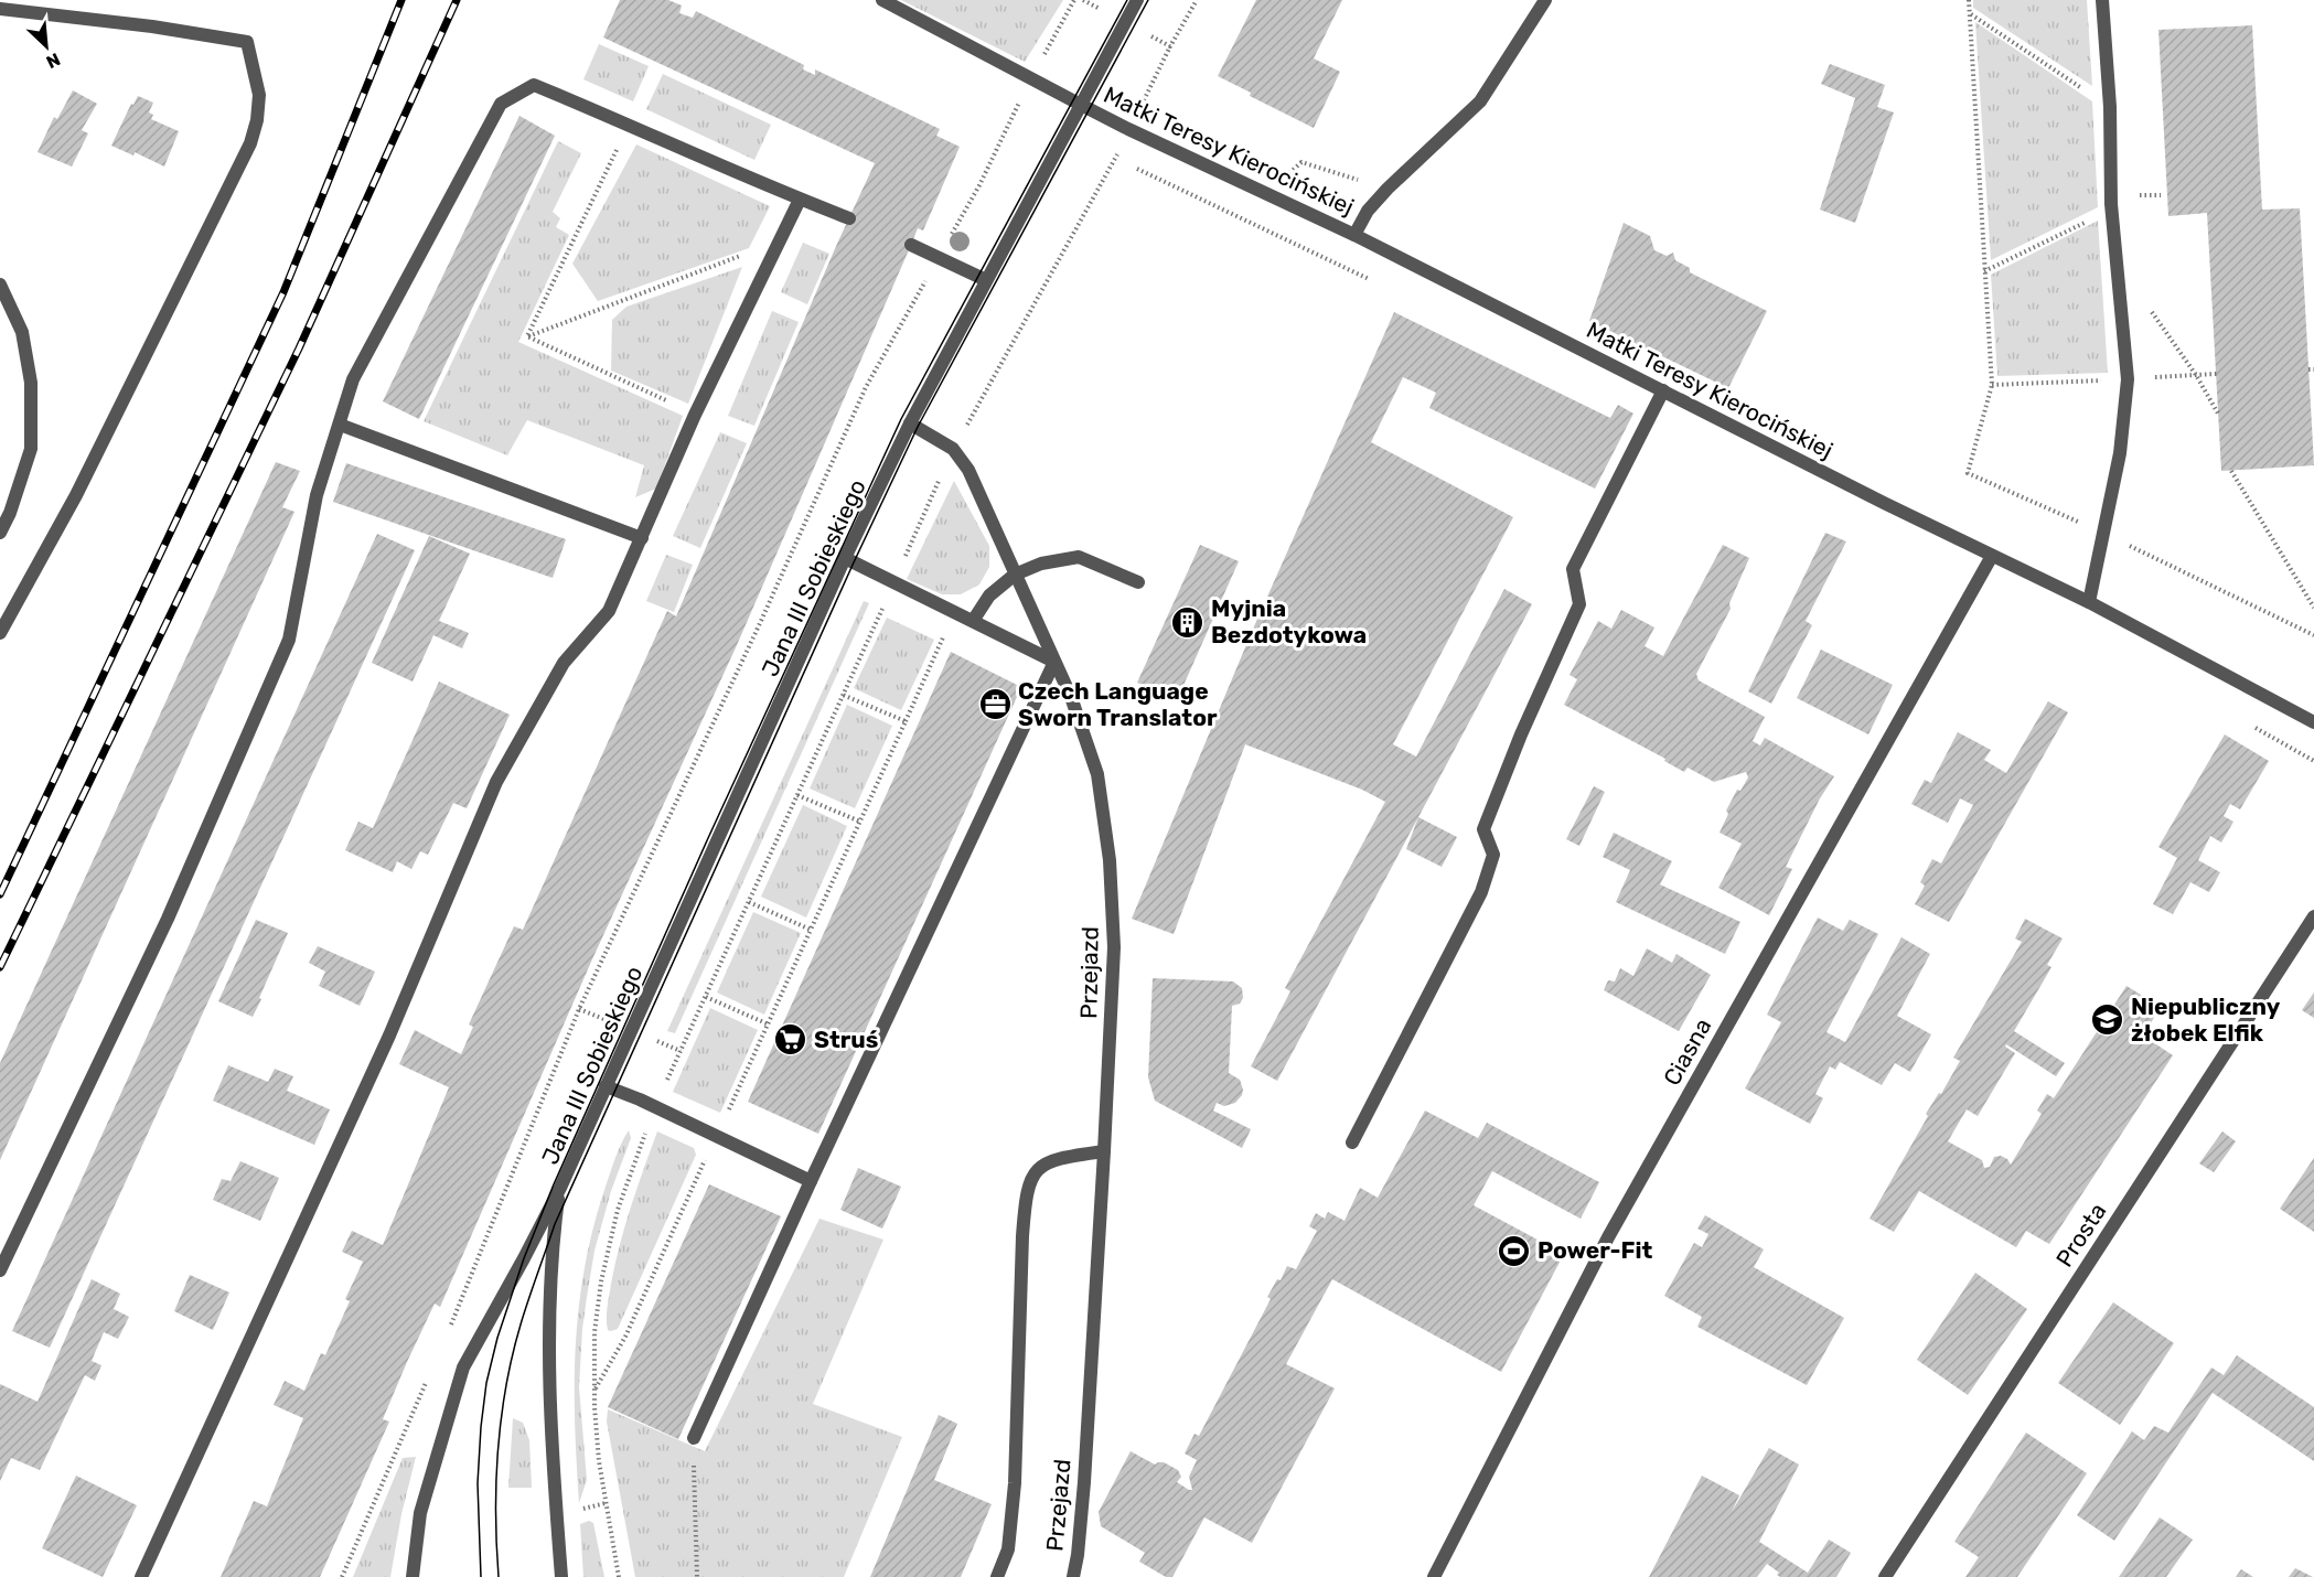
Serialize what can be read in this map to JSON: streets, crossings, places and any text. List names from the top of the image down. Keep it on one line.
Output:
{"streets":{"street":["Matki Teresy Kierocińskiej","Jana III Sobieskiego","Przejazd","Ciasna","Prosta"]},"crossings":[["Matki Teresy Kierocińskiej","Jana III Sobieskiego"],["Matki Teresy Kierocińskiej","Ciasna"],["Jana III Sobieskiego","Przejazd"]],"places":{"building":["Myjnia Bezdotykowa"],"office":["Czech Language Sworn Translator"],"school or university":["Niepubliczny żłobek Elfik"],"supermarket":["Struś"],"sports":["Power-Fit"]},"north":"bottom right"}
